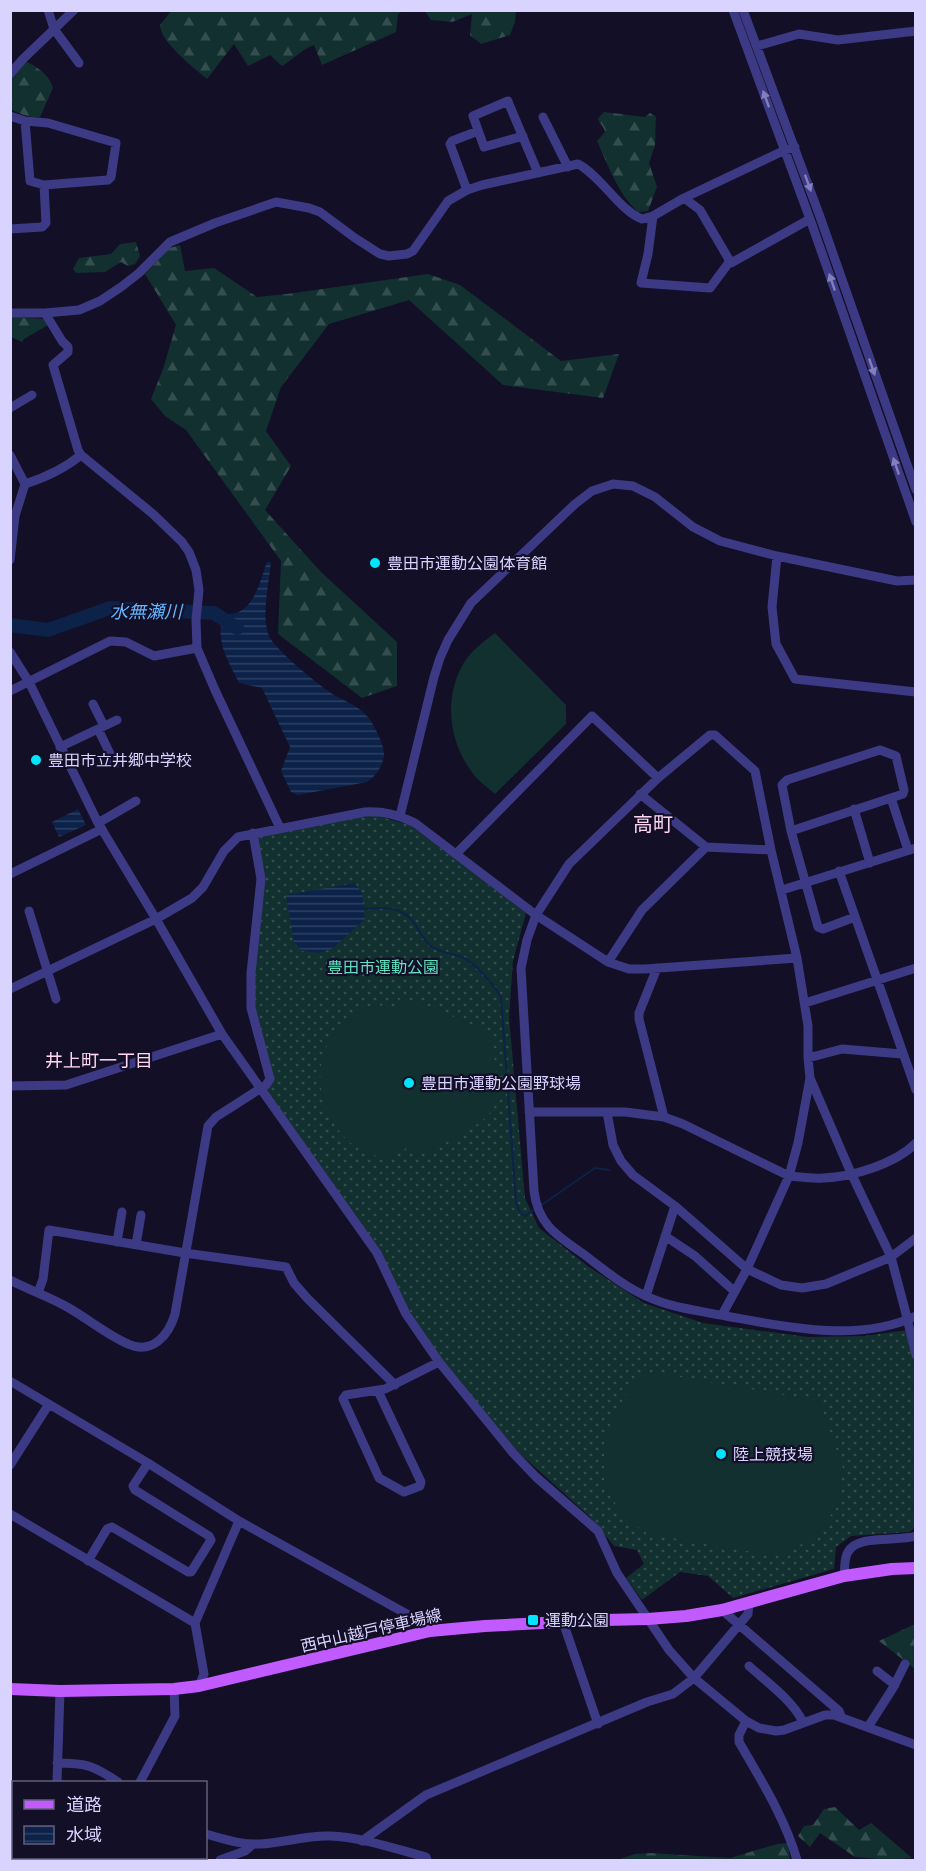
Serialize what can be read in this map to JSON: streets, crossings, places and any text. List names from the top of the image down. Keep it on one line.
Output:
{"streets":{"main road":["西中山越戸停車場線"]},"districts":["高町","井上町一丁目"],"water":["水無瀬川"],"parks":["豊田市運動公園"],"places":{"other":["豊田市運動公園体育館","豊田市立井郷中学校","豊田市運動公園野球場","陸上競技場"],"transit":["運動公園"]},"legend":["道路","水域"]}
